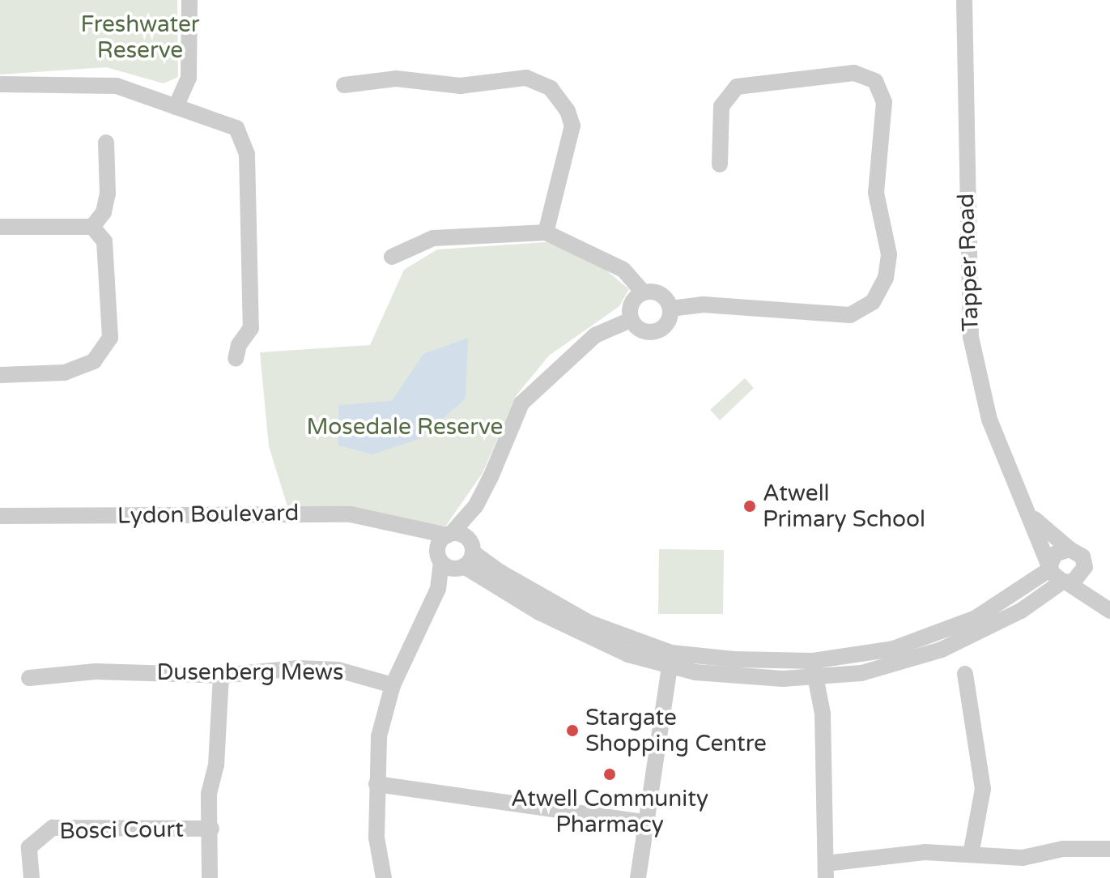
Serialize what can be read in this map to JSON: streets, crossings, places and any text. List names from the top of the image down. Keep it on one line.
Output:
{"streets":{"street":["Tapper Road","Lydon Boulevard","Dusenberg Mews","Bosci Court"]},"crossings":[["Tapper Road","Lydon Boulevard"]],"parks":["Freshwater Reserve","Mosedale Reserve"],"places":["Atwell Primary School","Stargate Shopping Centre","Atwell Community Pharmacy"]}
